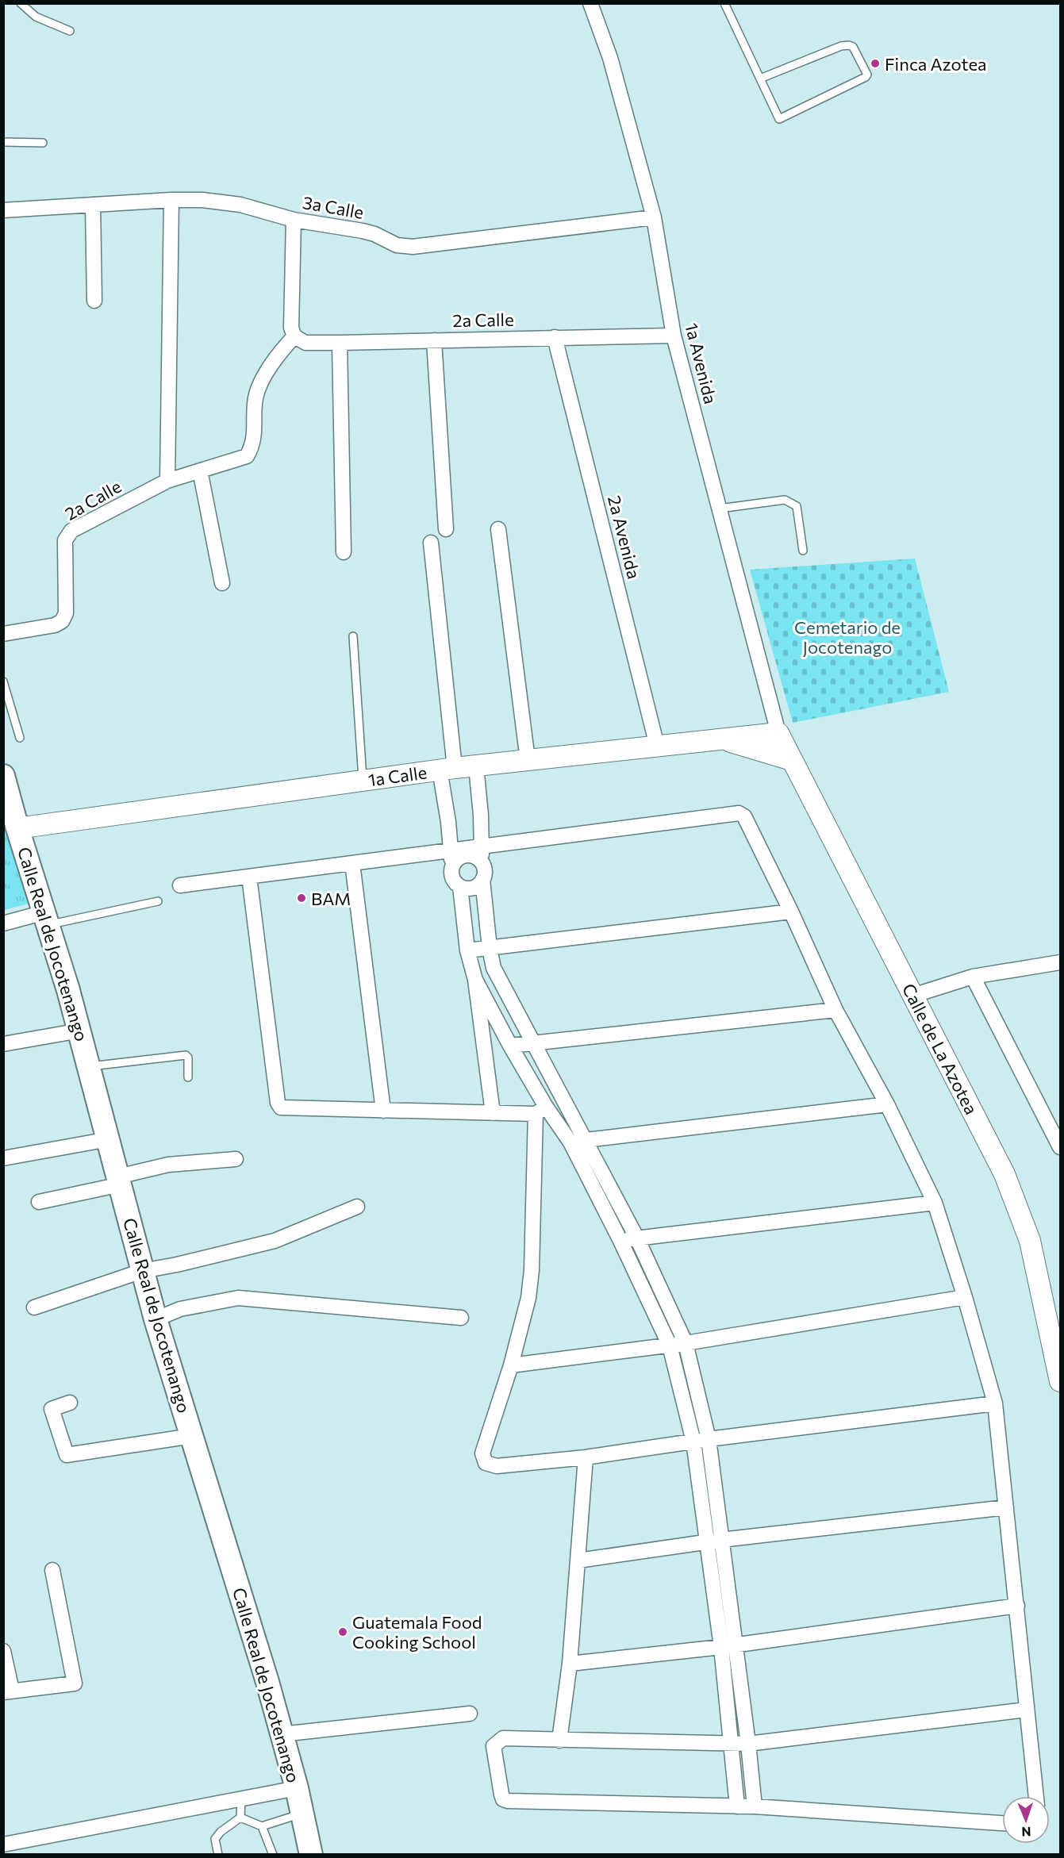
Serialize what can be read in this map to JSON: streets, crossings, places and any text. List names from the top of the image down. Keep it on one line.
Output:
{"streets":{"main road":["Calle Real de Jocotenango"],"street":["3a Calle","2a Calle","1a Avenida","2a Avenida","1a Calle","Calle de La Azotea"]},"crossings":[["3a Calle","1a Avenida"],["2a Calle","1a Avenida"],["2a Calle","2a Avenida"],["1a Avenida","1a Calle"],["1a Avenida","Calle de La Azotea"],["2a Avenida","1a Calle"],["1a Calle","Calle Real de Jocotenango"],["1a Calle","Calle de La Azotea"]],"parks":["Cemetario de Jocotenago"],"places":["Finca Azotea","BAM","Guatemala Food Cooking School"],"north":"bottom"}
